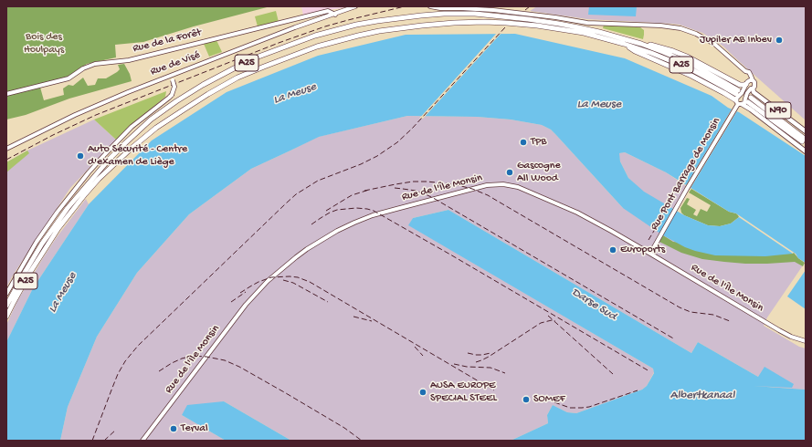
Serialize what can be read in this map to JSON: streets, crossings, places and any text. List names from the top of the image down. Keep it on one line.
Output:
{"streets":{"highway":["A25"],"main road":["N90"],"street":["Rue de la Forêt","Rue de Visé","Rue Pont Barrage de Monsin","Rue de l'Île Monsin"]},"crossings":[["Rue de la Forêt","Rue de Visé"],["A25","N90"],["A25","Rue Pont Barrage de Monsin"],["N90","Rue Pont Barrage de Monsin"],["Rue Pont Barrage de Monsin","Rue de l'Île Monsin"]],"water":["La Meuse","Darse Sud","Albertkanaal"],"parks":["Bois des Houlpays"],"places":["Jupiler AB Inbev","TPB","Auto Sécurité - Centre d'examen de Liège","Gascogne All Wood","Euroports","AUSA EUROPE SPECIAL STEEL","SOMEF","Terval"]}
